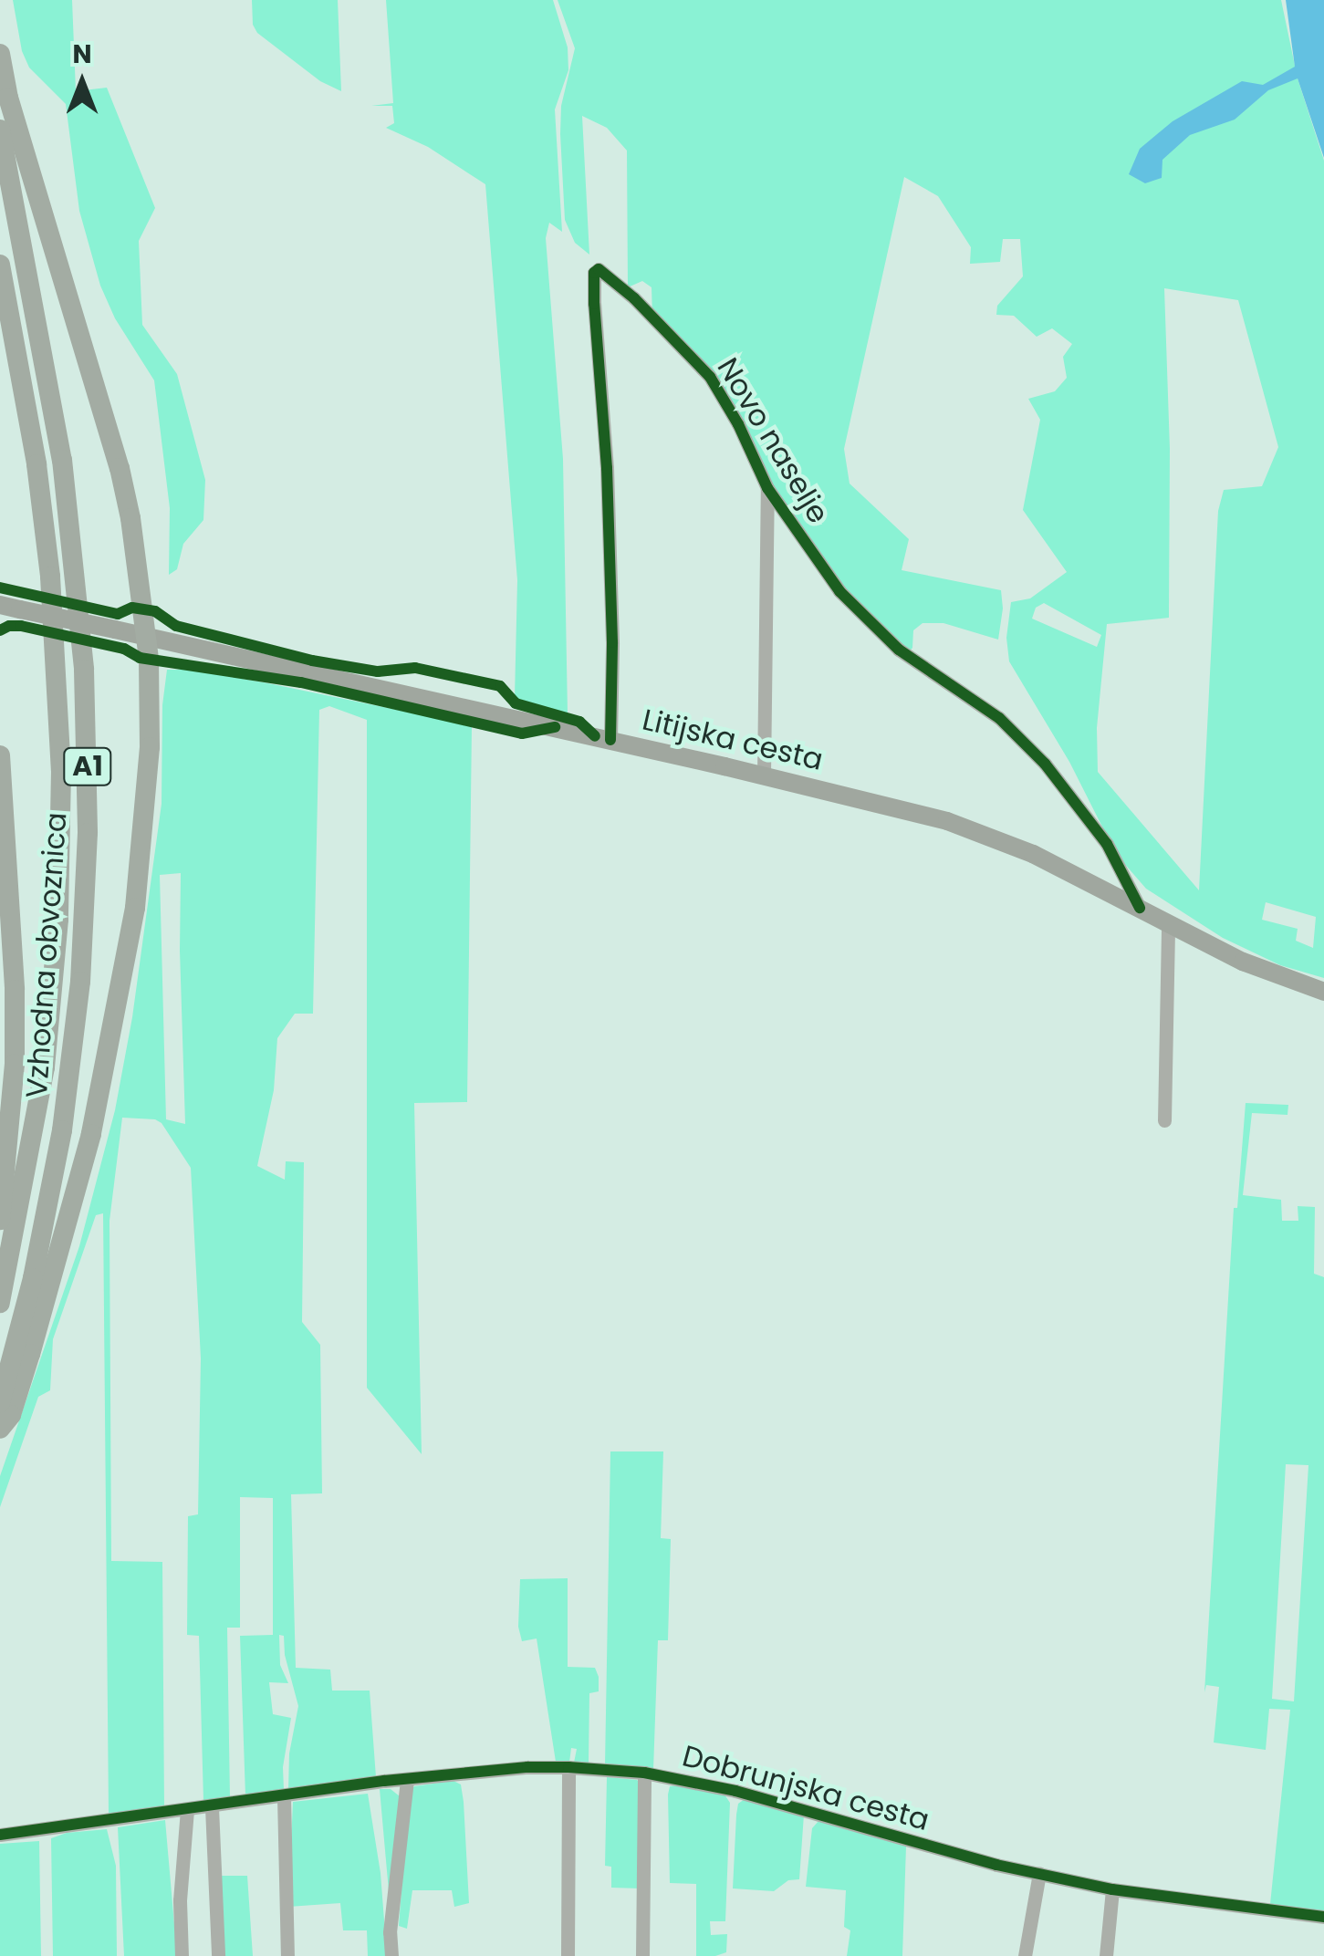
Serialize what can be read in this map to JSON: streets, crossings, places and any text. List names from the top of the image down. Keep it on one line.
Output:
{"streets":{"highway":["A1","Vzhodna obvoznica"],"main road":["Litijska cesta"],"street":["Novo naselje","Dobrunjska cesta"]},"crossings":[["Novo naselje","Litijska cesta"]],"north":"top"}
